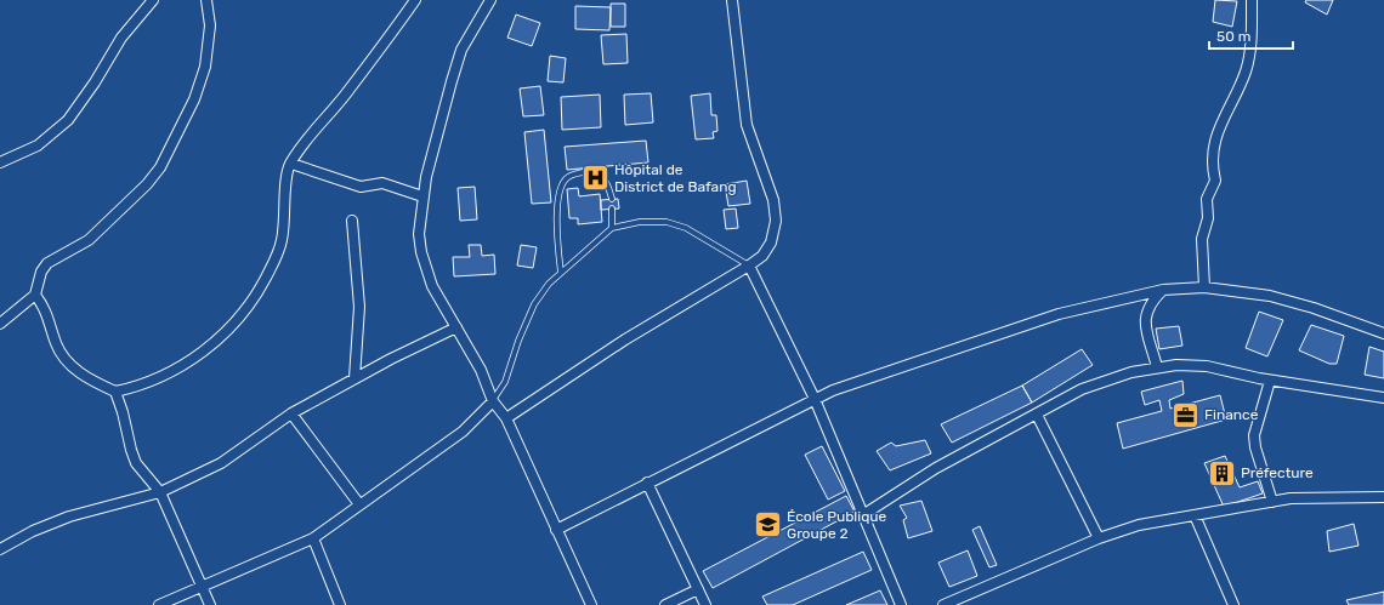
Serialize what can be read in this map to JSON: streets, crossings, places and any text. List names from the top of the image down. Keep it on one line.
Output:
{"places":{"hospital":["Hôpital de District de Bafang"],"office":["Finance"],"building":["Préfecture"],"school or university":["École Publique Groupe 2"]},"scale_bar":"50 m"}
